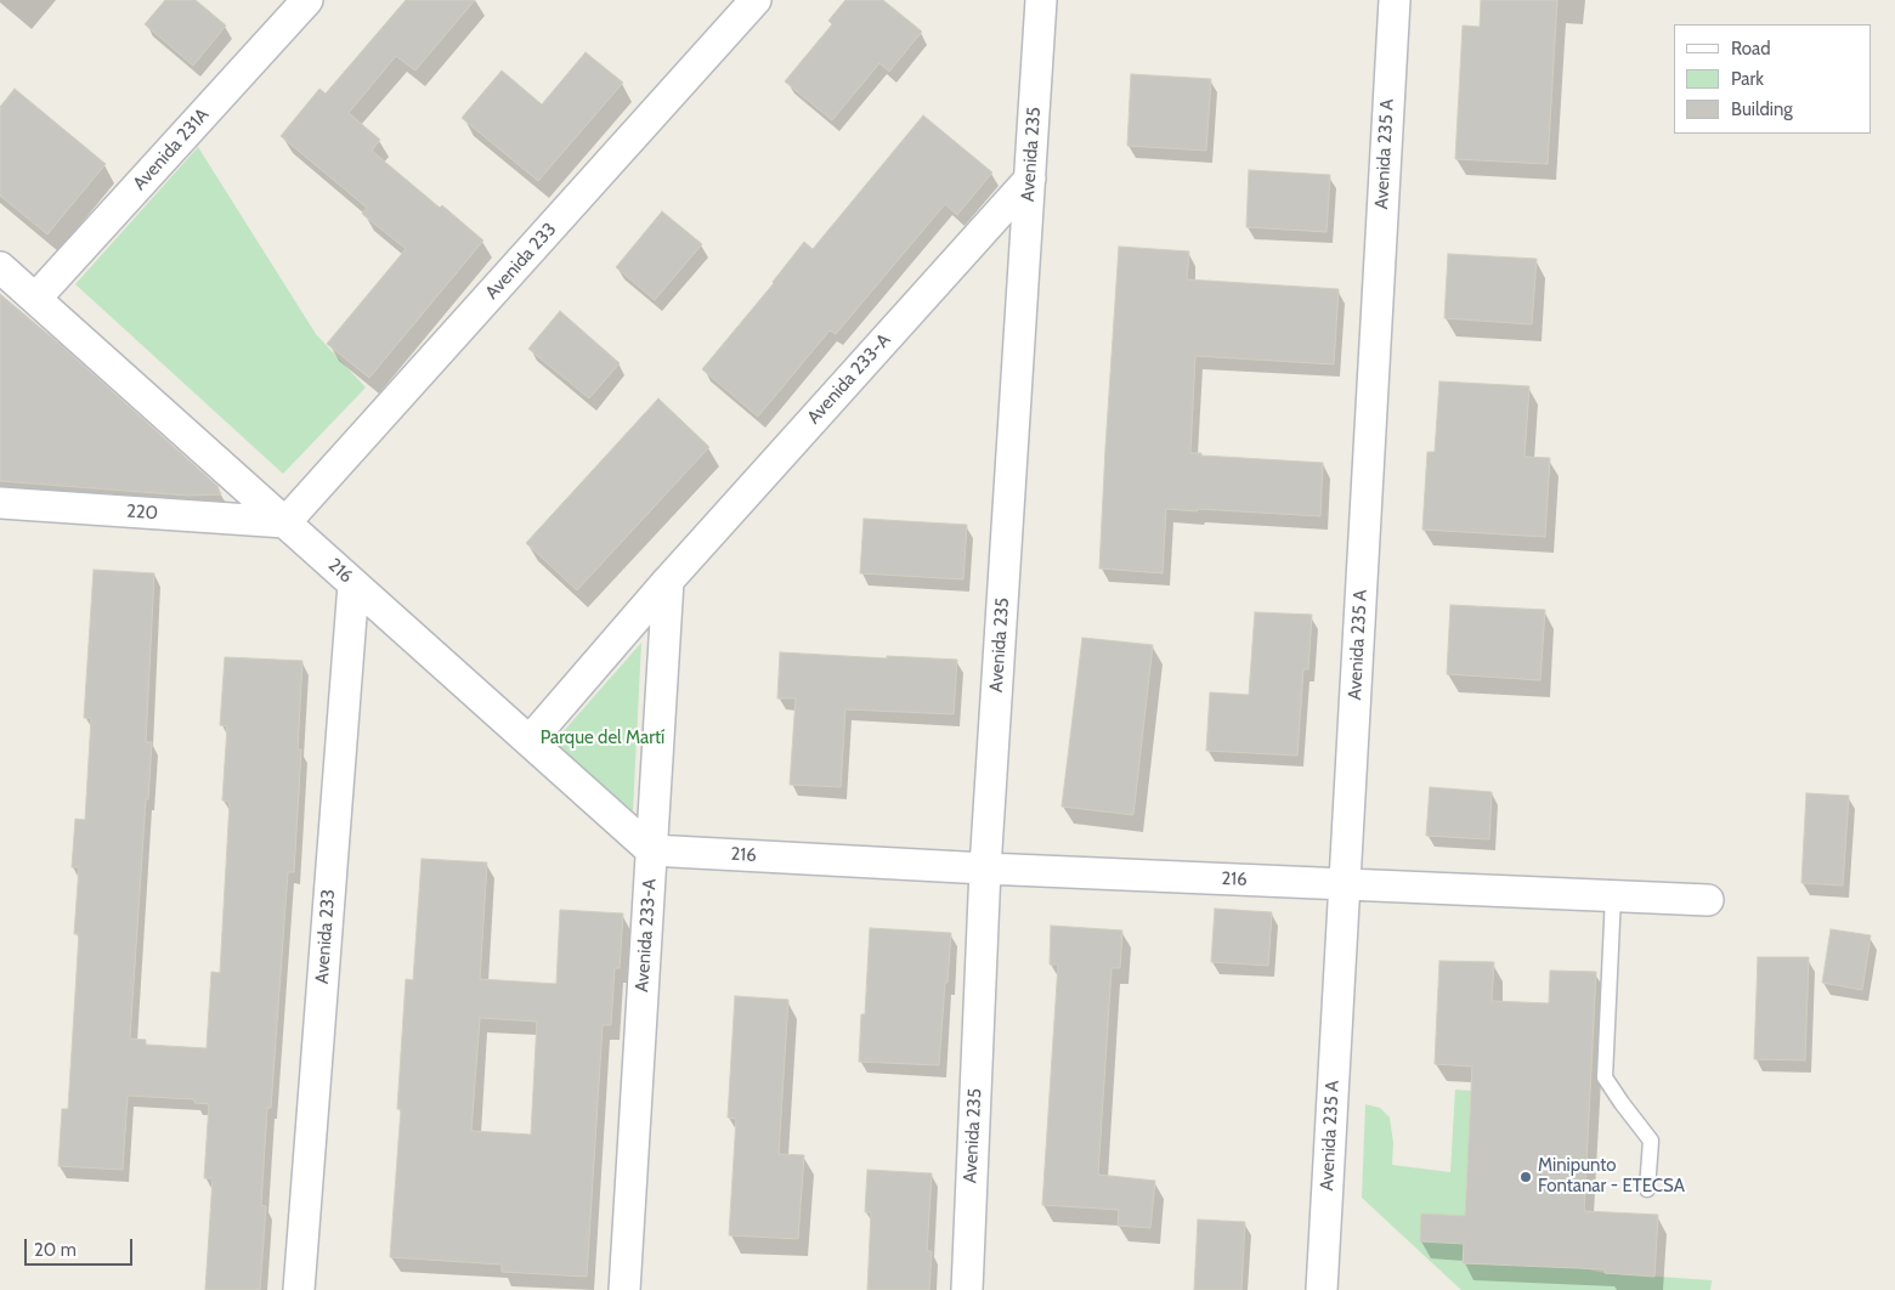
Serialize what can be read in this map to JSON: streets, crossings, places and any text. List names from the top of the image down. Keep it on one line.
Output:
{"streets":{"street":["Avenida 231A","Avenida 235","Avenida 235 A","Avenida 233","Avenida 233-A","220","216"]},"crossings":[["Avenida 231A","216"],["Avenida 235","Avenida 233-A"],["Avenida 235","216"],["Avenida 235 A","216"],["Avenida 233","220"],["Avenida 233","216"],["Avenida 233-A","216"],["220","216"]],"parks":["Parque del Martí"],"places":["Minipunto Fontanar - ETECSA"],"legend":["Road","Park","Building"],"scale_bar":"20 m"}
